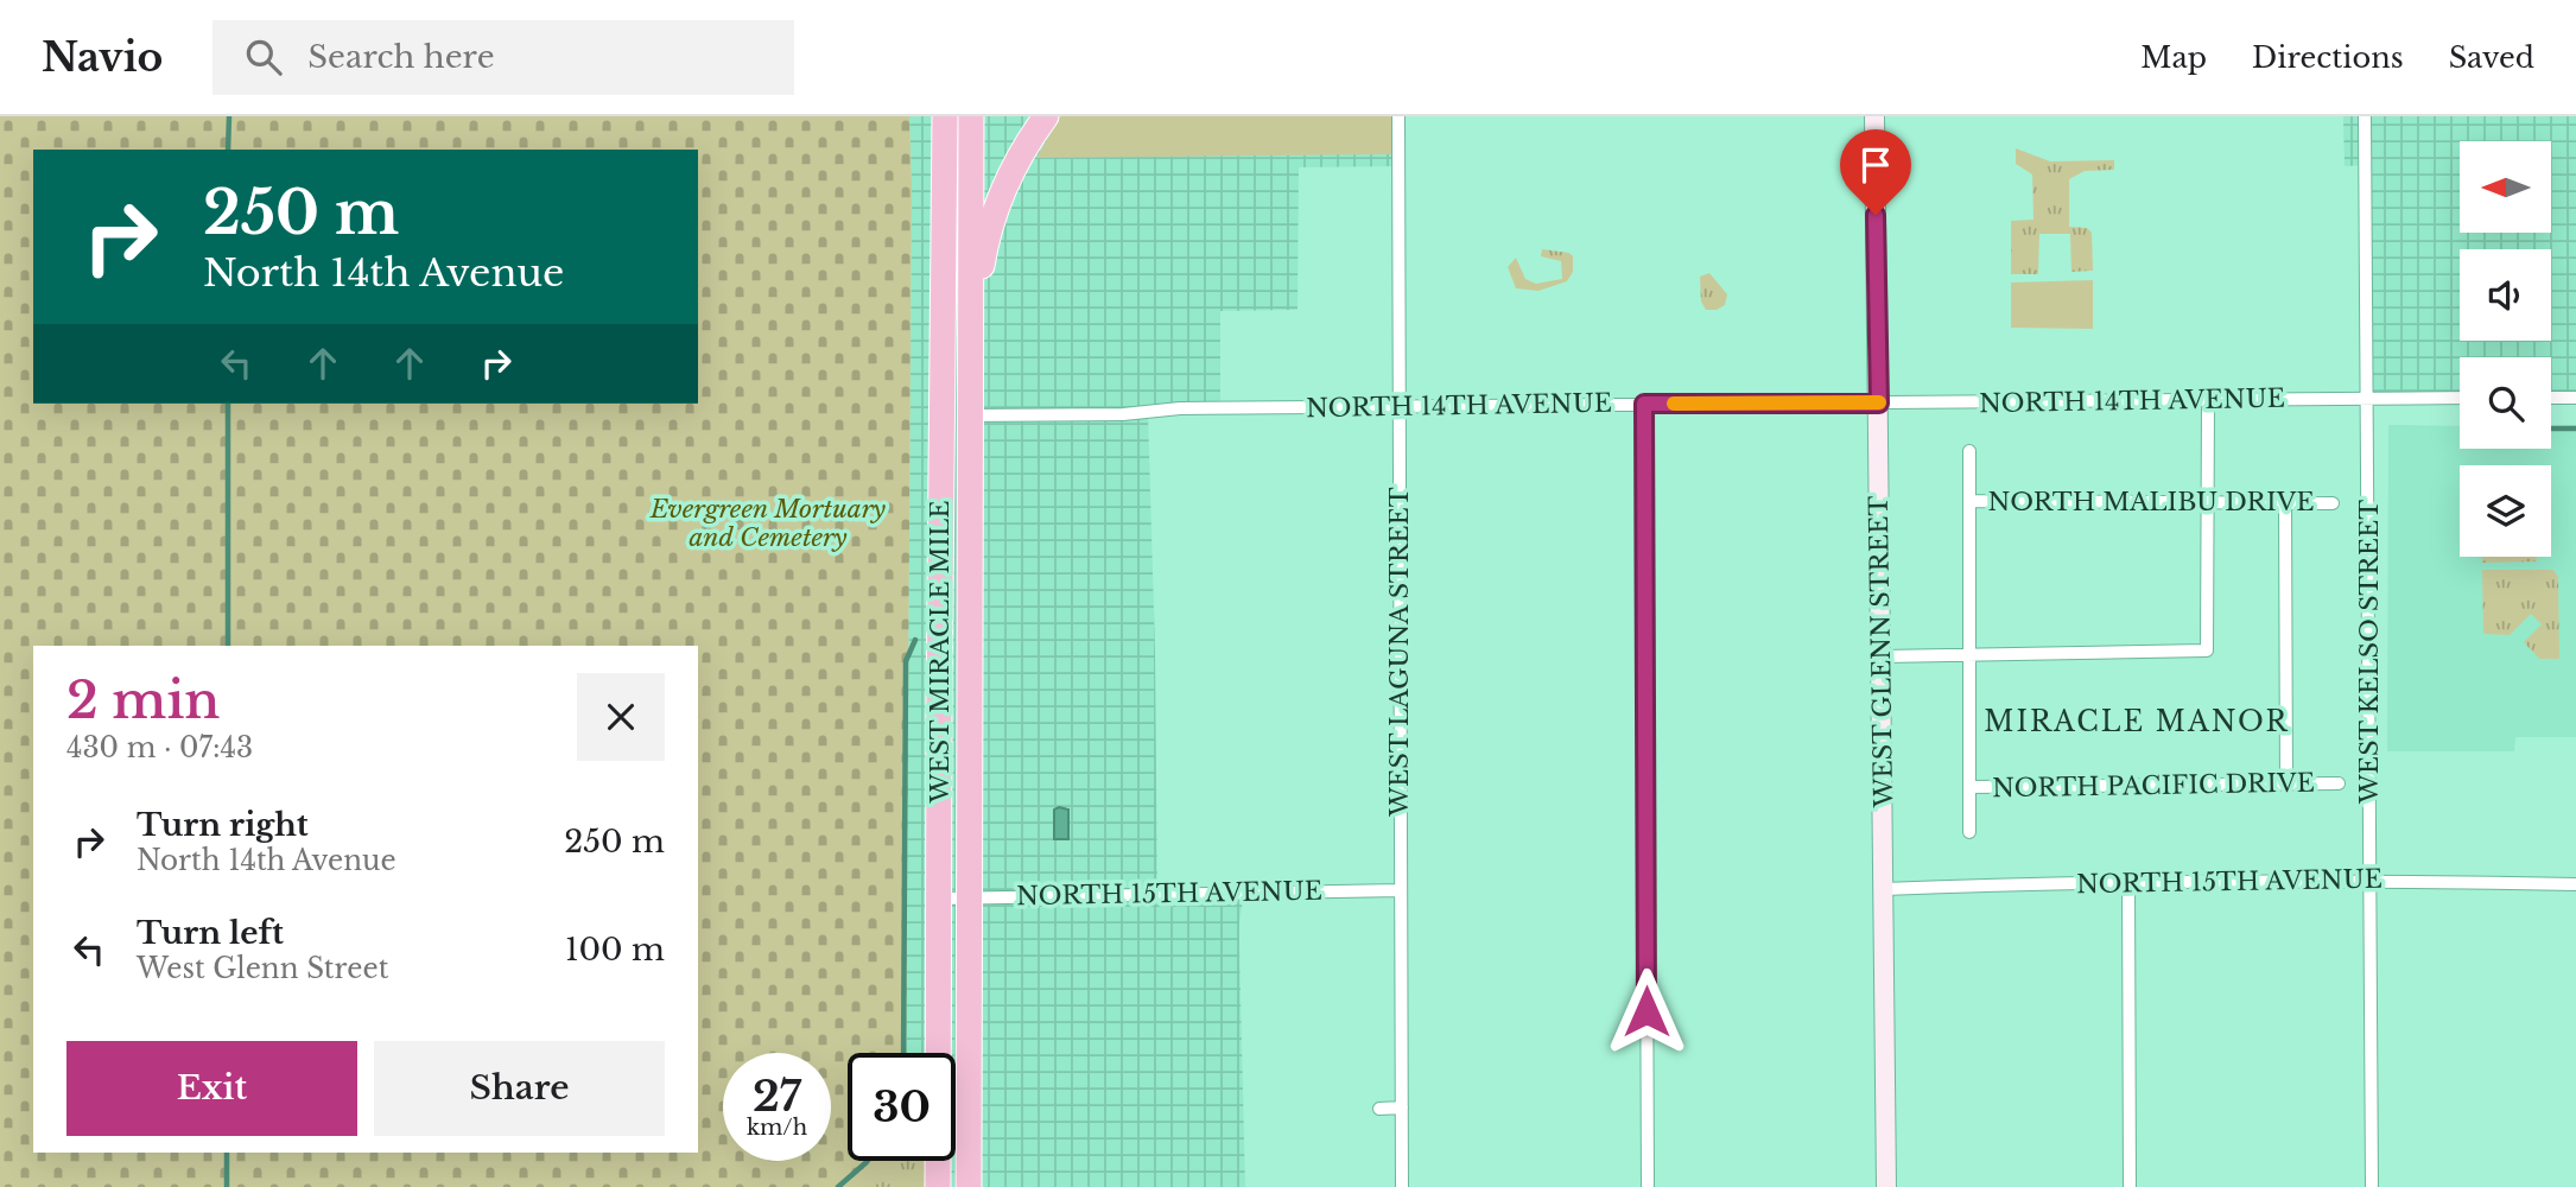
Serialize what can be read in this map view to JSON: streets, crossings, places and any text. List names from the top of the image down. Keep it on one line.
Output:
{"streets":{"highway":["WEST MIRACLE MILE"],"street":["NORTH 14TH AVENUE","NORTH MALIBU DRIVE","WEST LAGUNA STREET","WEST GLENN STREET","WEST KELSO STREET","NORTH PACIFIC DRIVE","NORTH 15TH AVENUE"]},"crossings":[["NORTH 14TH AVENUE","WEST MIRACLE MILE"],["NORTH 14TH AVENUE","WEST LAGUNA STREET"],["NORTH 14TH AVENUE","WEST GLENN STREET"],["NORTH 14TH AVENUE","WEST KELSO STREET"],["WEST MIRACLE MILE","NORTH 15TH AVENUE"],["WEST LAGUNA STREET","NORTH 15TH AVENUE"],["WEST GLENN STREET","NORTH 15TH AVENUE"],["WEST KELSO STREET","NORTH 15TH AVENUE"]],"districts":["MIRACLE MANOR"],"parks":["Evergreen Mortuary and Cemetery"],"north":"left","page":{"header":"Navio","search":"Search here","nav":["Map","Directions","Saved"],"turn":["250 m","North 14th Avenue"],"heading":["2 min","430 m · 07:43"],"list":[{"name":"Turn right","note":"North 14th Avenue","value":"250 m"},{"name":"Turn left","note":"West Glenn Street","value":"100 m"}],"buttons":["Exit","Share"],"speed":"27 km/h","limit":"30"}}
